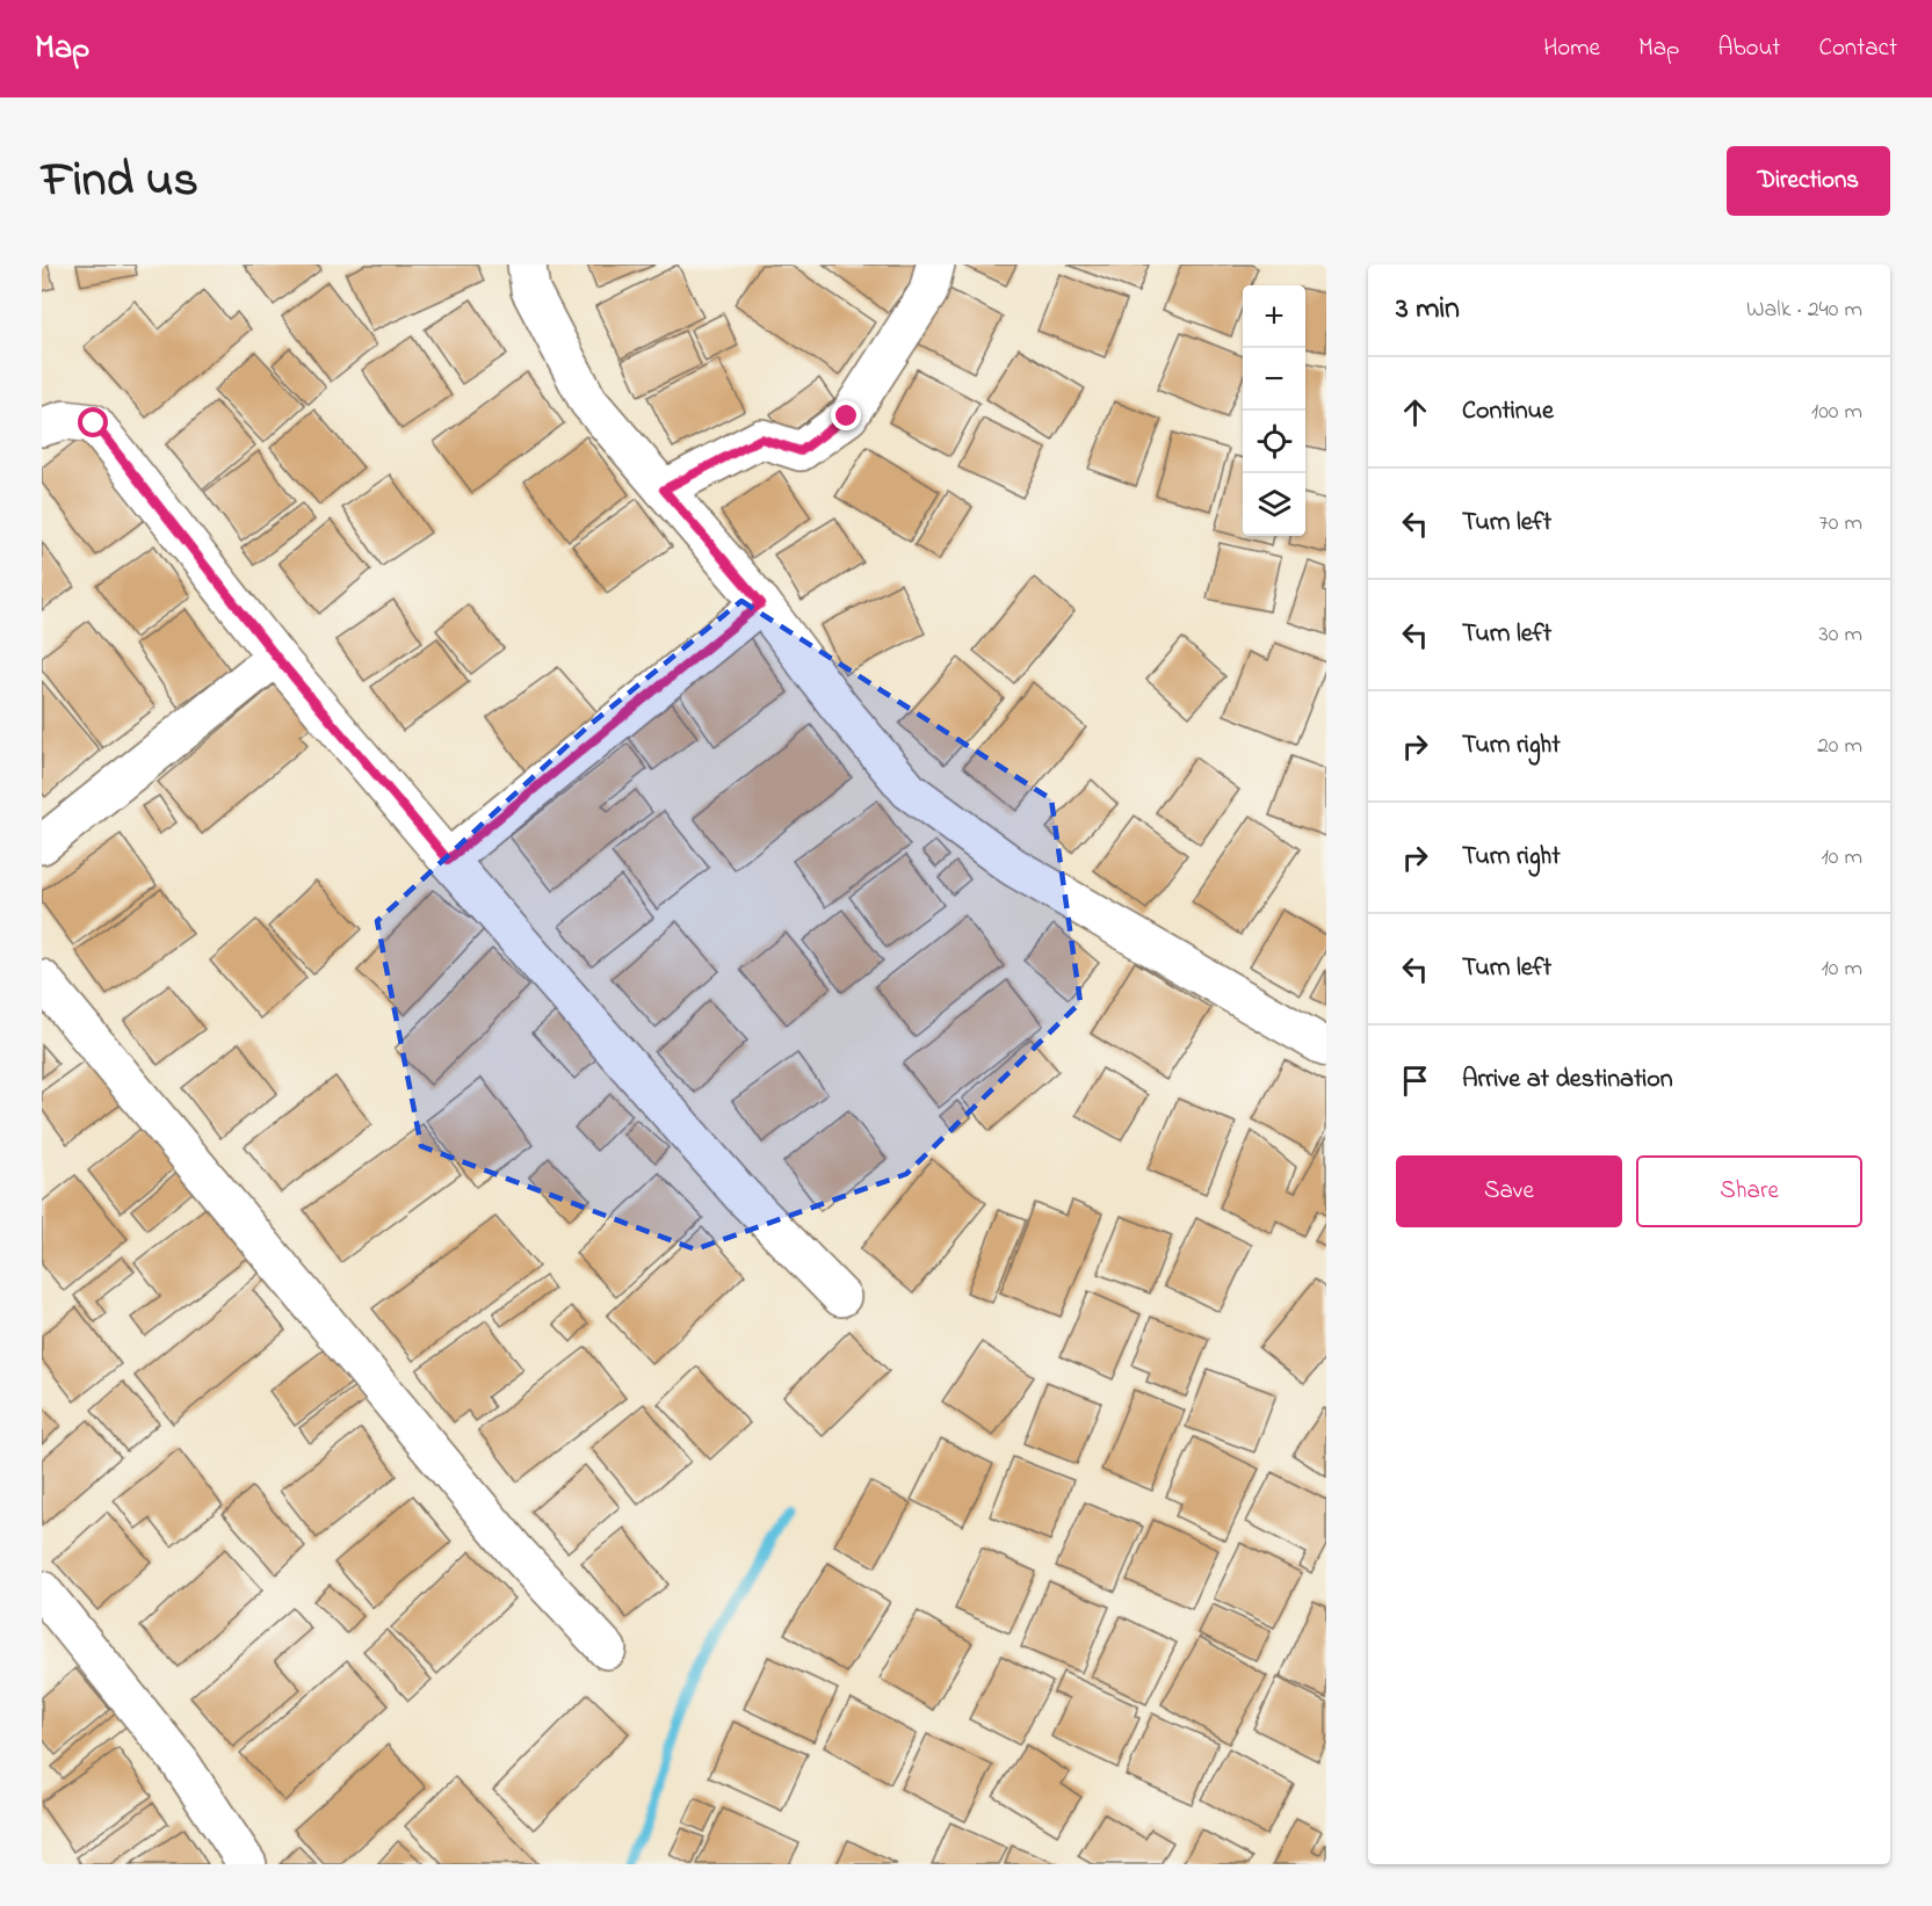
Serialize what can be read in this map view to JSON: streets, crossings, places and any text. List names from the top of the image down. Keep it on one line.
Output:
{"page":{"header":"Map","nav":["Home","Map","About","Contact"],"title":"Find us","buttons":["Directions",["Save","Share"]],"heading":["3 min","Walk · 240 m"],"map_buttons":["+","−"],"list":[["Continue","100 m"],["Turn left","70 m"],["Turn left","30 m"],["Turn right","20 m"],["Turn right","10 m"],["Turn left","10 m"],"Arrive at destination"]}}
